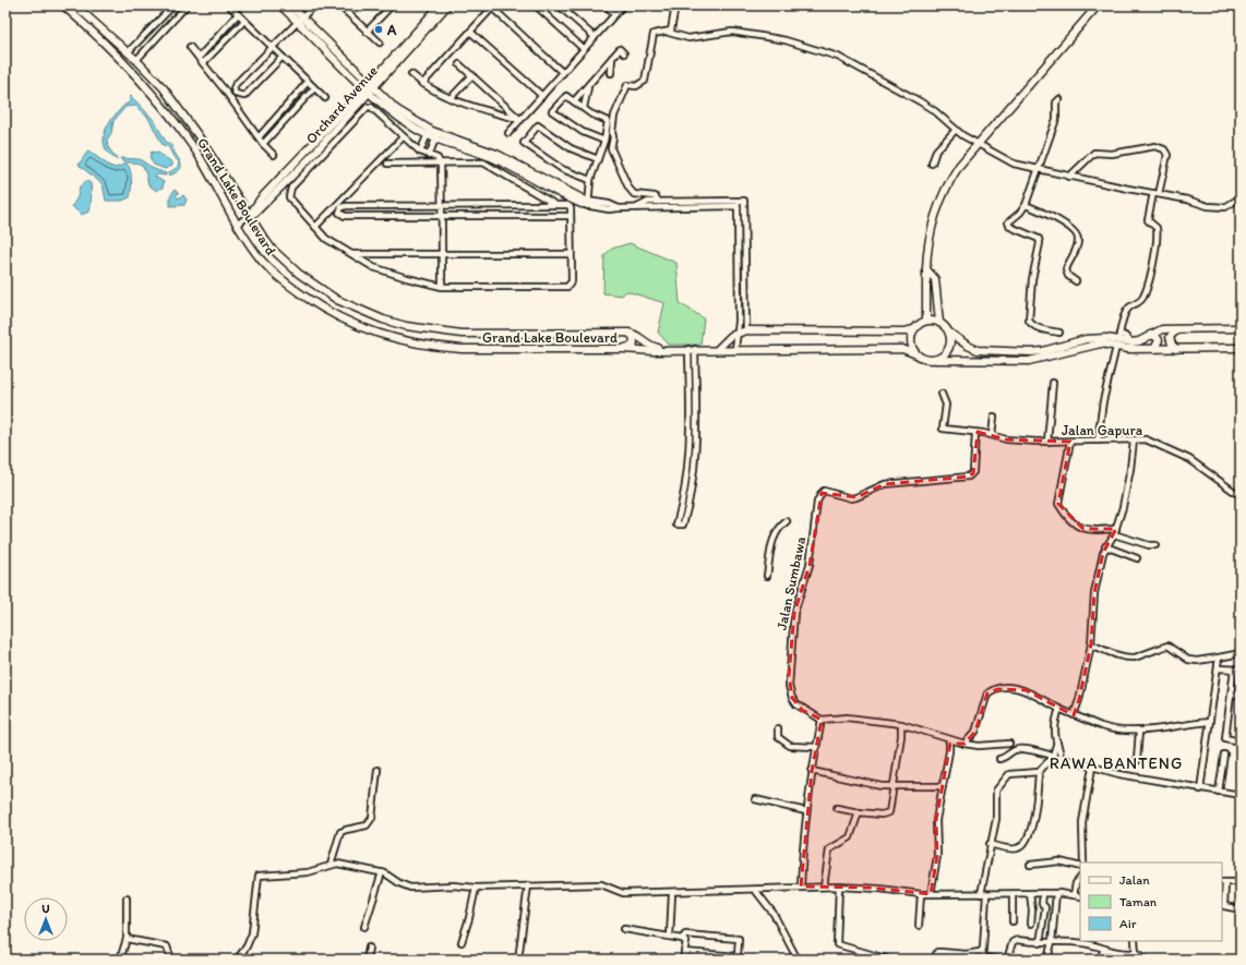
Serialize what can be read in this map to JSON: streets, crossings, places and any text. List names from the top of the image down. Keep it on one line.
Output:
{"streets":{"street":["Orchard Avenue","Grand Lake Boulevard","Jalan Gapura","Jalan Sumbawa"]},"crossings":[["Orchard Avenue","Grand Lake Boulevard"],["Jalan Gapura","Jalan Sumbawa"]],"districts":["RAWA BANTENG"],"places":["A"],"legend":["Jalan","Taman","Air"],"north":"top"}
